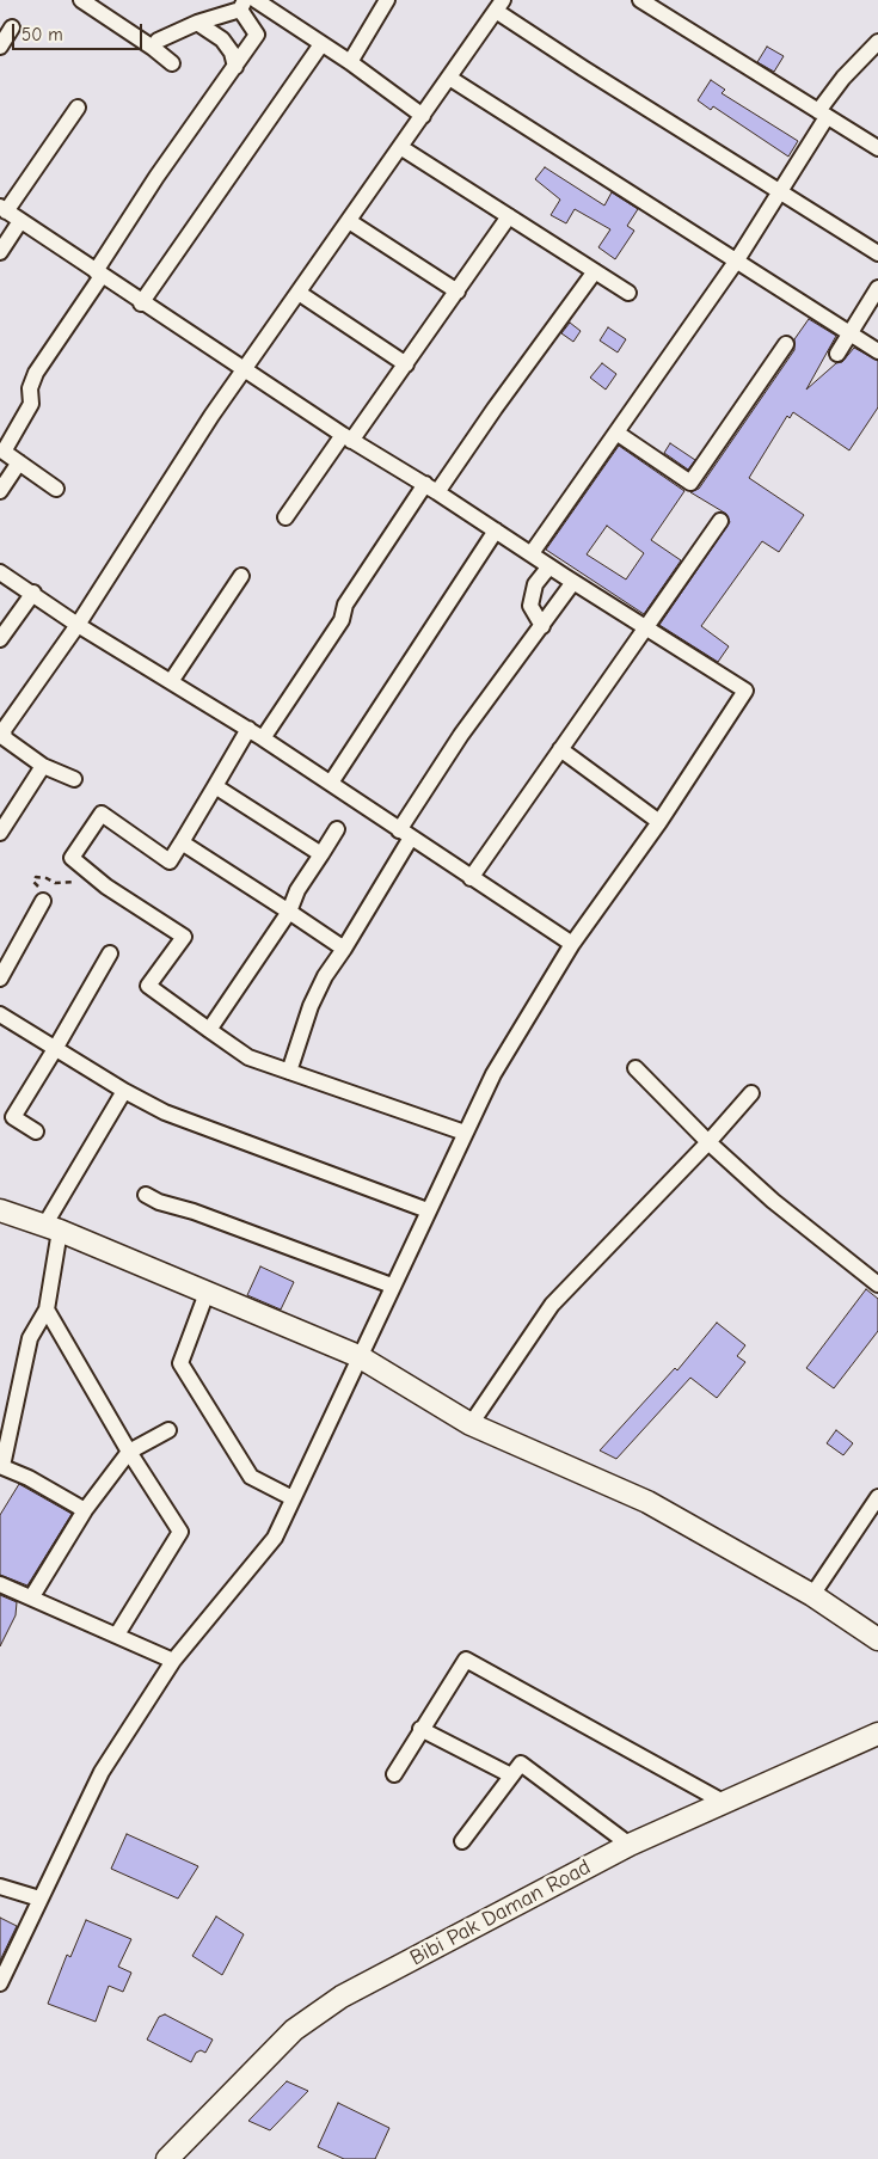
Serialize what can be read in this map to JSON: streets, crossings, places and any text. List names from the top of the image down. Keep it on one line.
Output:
{"streets":{"street":["Bibi Pak Daman Road"]},"scale_bar":"50 m"}
